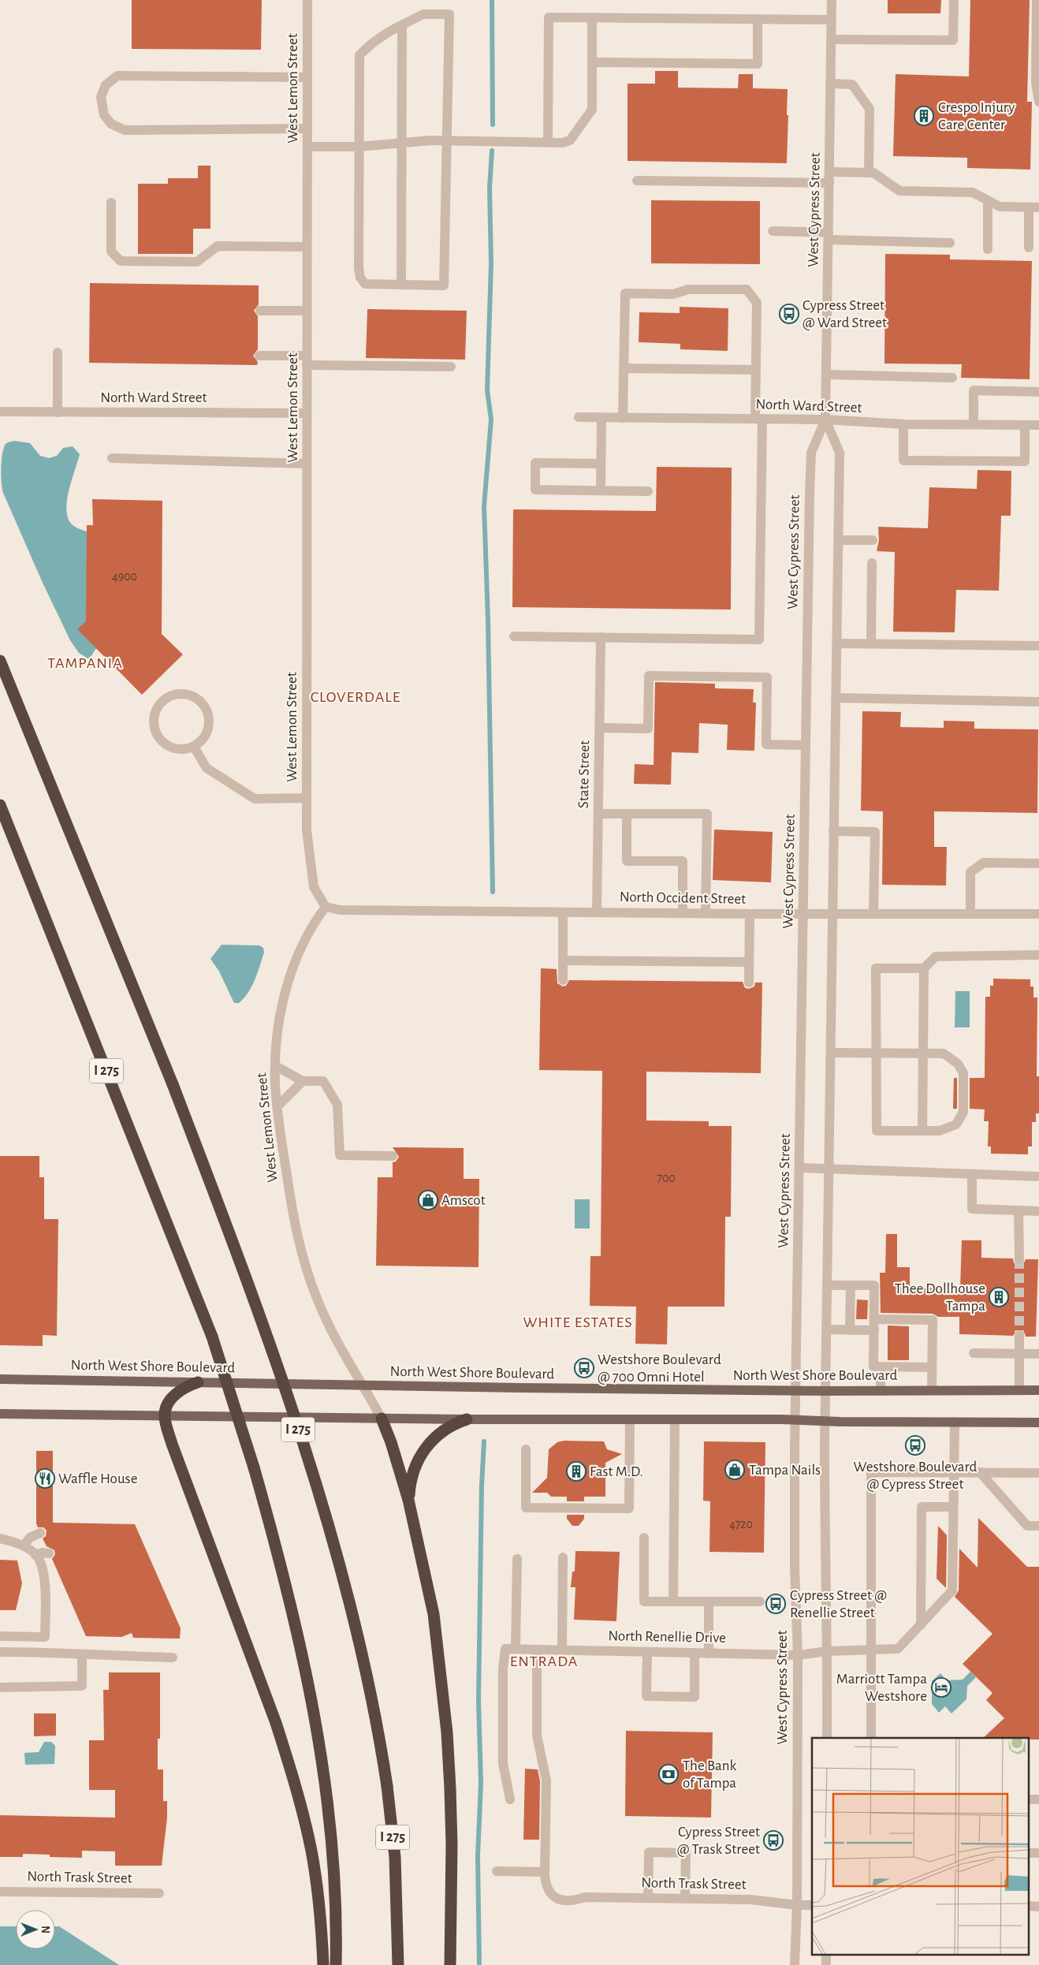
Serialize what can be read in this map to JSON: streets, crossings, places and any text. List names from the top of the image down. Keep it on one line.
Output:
{"streets":{"highway":["I 275"],"main road":["North West Shore Boulevard"],"street":["West Lemon Street","West Cypress Street","North Ward Street","State Street","North Occident Street","North Renellie Drive","North Trask Street"]},"crossings":[["West Lemon Street","North Ward Street"],["West Lemon Street","North Occident Street"],["West Lemon Street","North West Shore Boulevard"],["West Cypress Street","North Ward Street"],["West Cypress Street","North Occident Street"],["West Cypress Street","North West Shore Boulevard"],["West Cypress Street","North Renellie Drive"],["West Cypress Street","North Trask Street"],["State Street","North Occident Street"]],"districts":["TAMPANIA","CLOVERDALE","WHITE ESTATES","ENTRADA"],"places":{"building":["Crespo Injury Care Center","Thee Dollhouse Tampa","Fast M.D."],"bus stop":["Cypress Street @ Ward Street","Westshore Boulevard @ 700 Omni Hotel","Westshore Boulevard @ Cypress Street","Cypress Street @ Renellie Street","Cypress Street @ Trask Street"],"shop":["Amscot","Tampa Nails"],"restaurant":["Waffle House"],"hotel":["Marriott Tampa Westshore"],"bank":["The Bank of Tampa"]},"house_numbers":["4900","700","4720"],"north":"right"}
